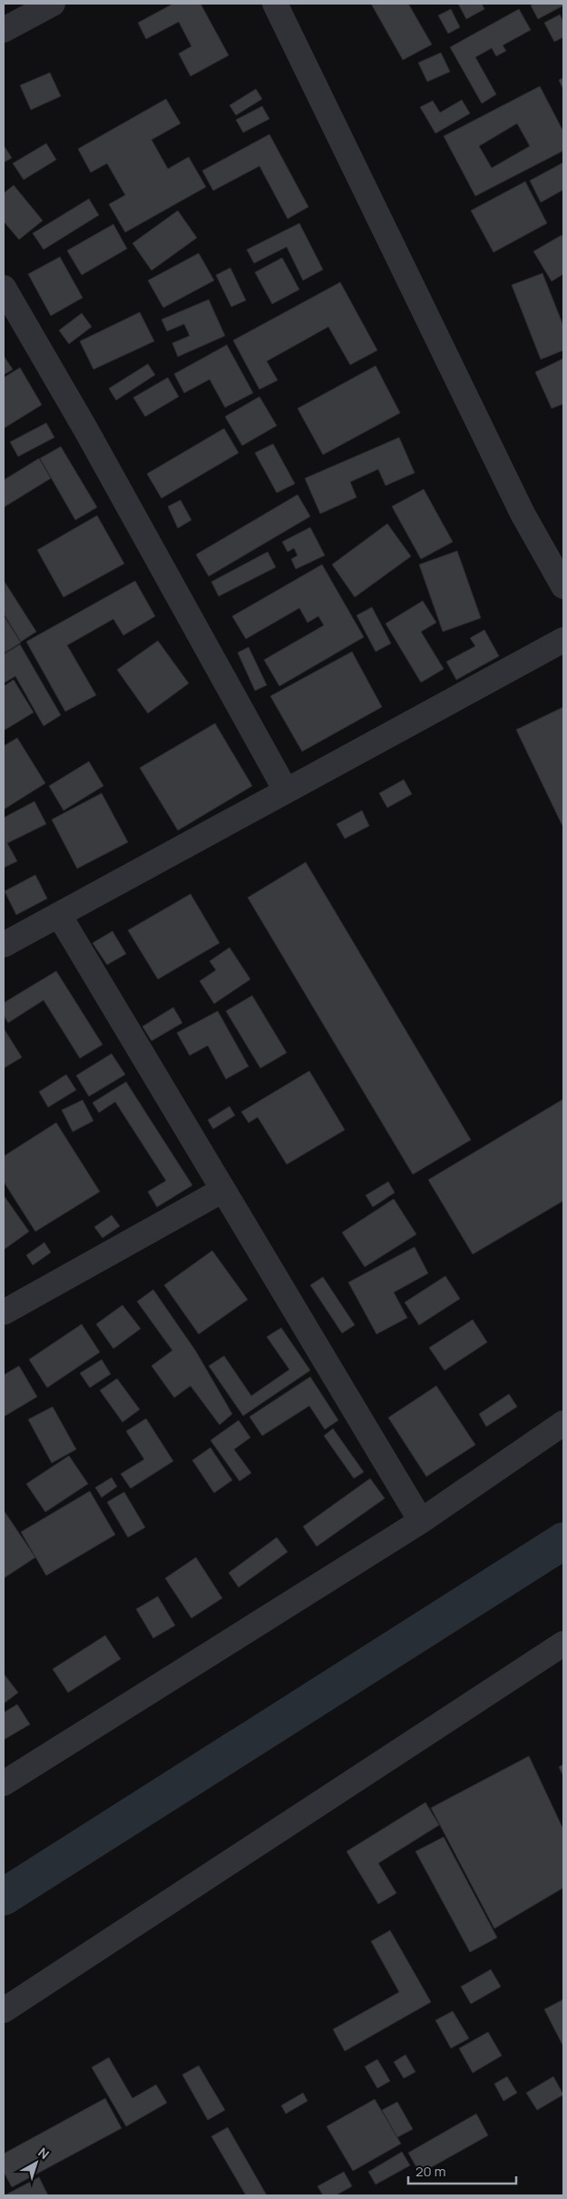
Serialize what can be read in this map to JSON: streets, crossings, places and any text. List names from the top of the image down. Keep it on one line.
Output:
{"scale_bar":"20 m","north":"top right"}
